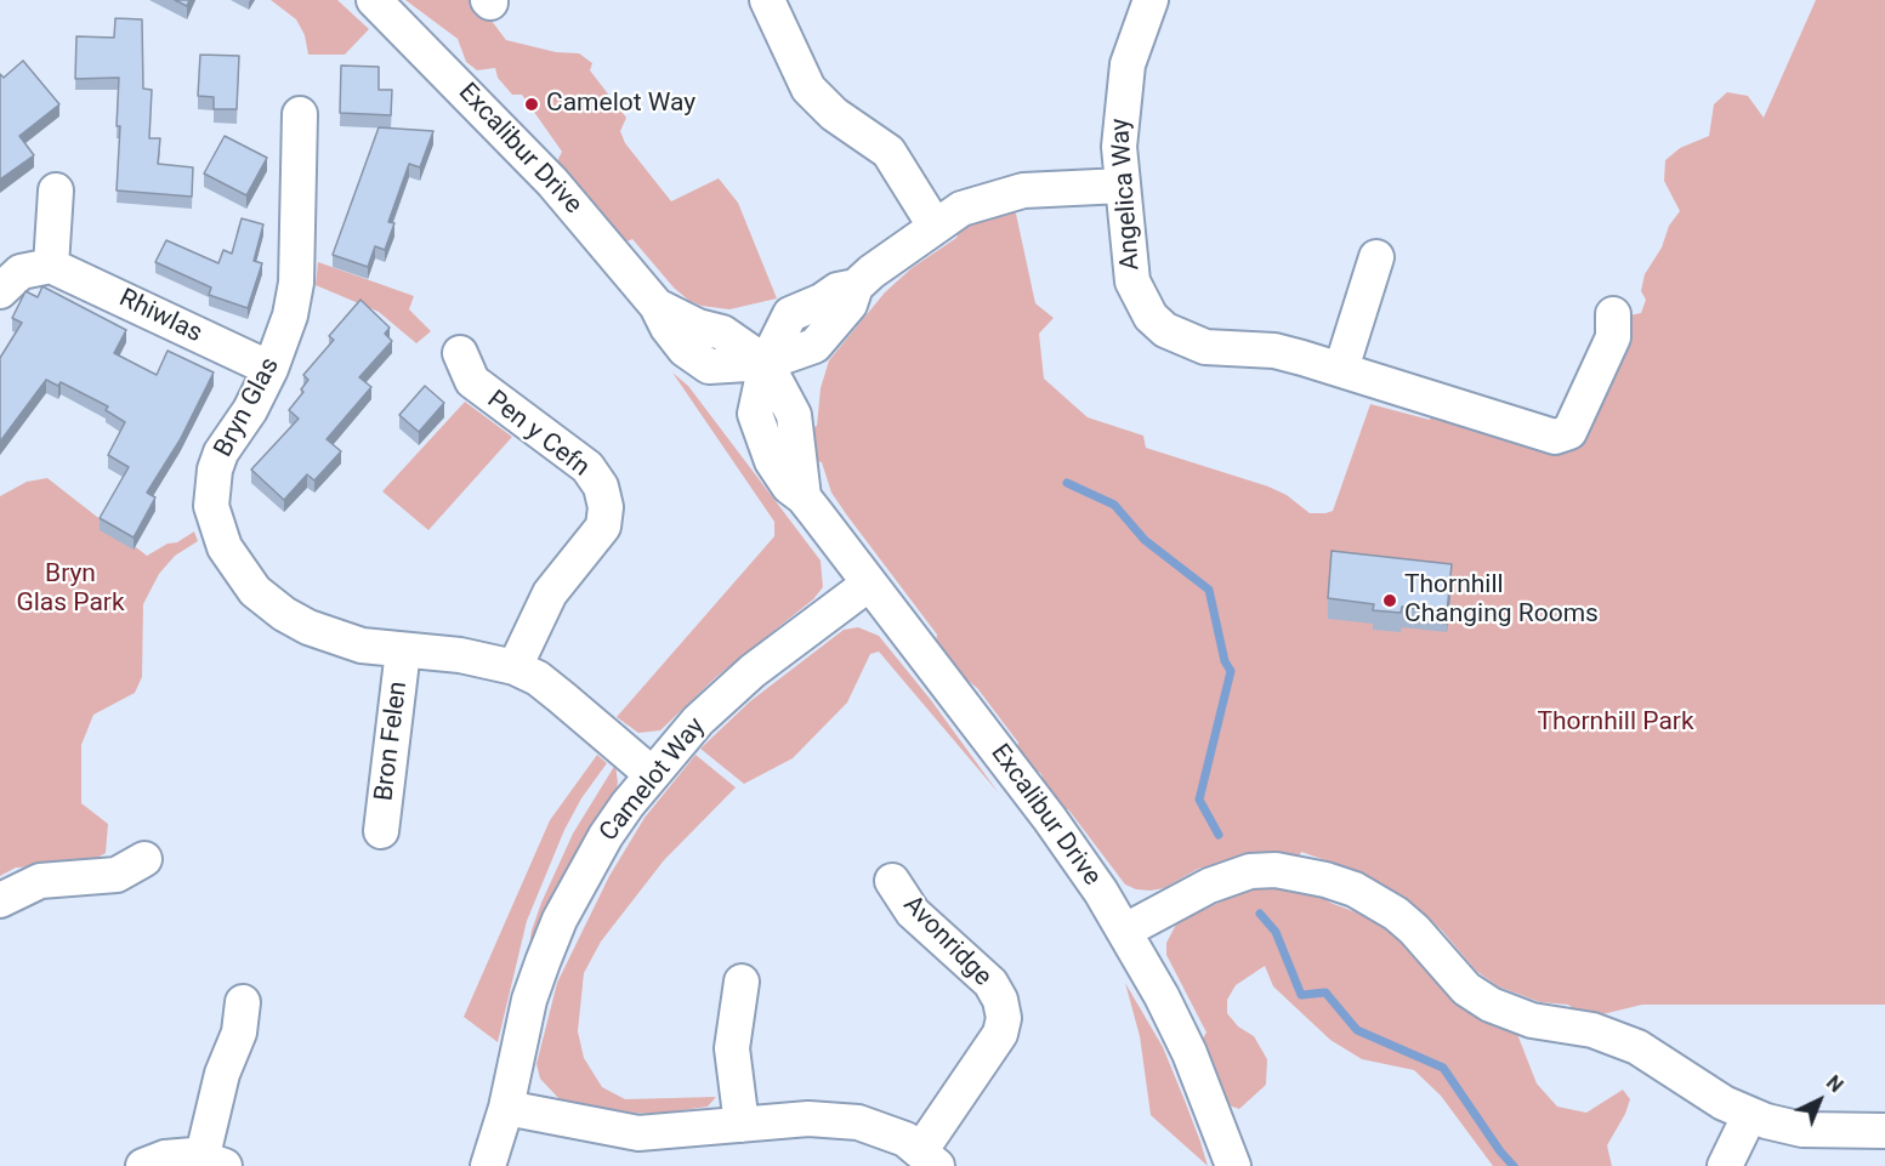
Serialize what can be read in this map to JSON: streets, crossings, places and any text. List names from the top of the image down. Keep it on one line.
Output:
{"streets":{"street":["Excalibur Drive","Angelica Way","Rhiwlas","Bryn Glas","Pen y Cefn","Bron Felen","Camelot Way","Avonridge"]},"crossings":[["Excalibur Drive","Camelot Way"],["Rhiwlas","Bryn Glas"],["Bryn Glas","Pen y Cefn"],["Bryn Glas","Bron Felen"],["Bryn Glas","Camelot Way"],["Camelot Way","Avonridge"]],"parks":["Bryn Glas Park","Thornhill Park"],"places":["Camelot Way","Thornhill Changing Rooms"],"north":"top right"}
